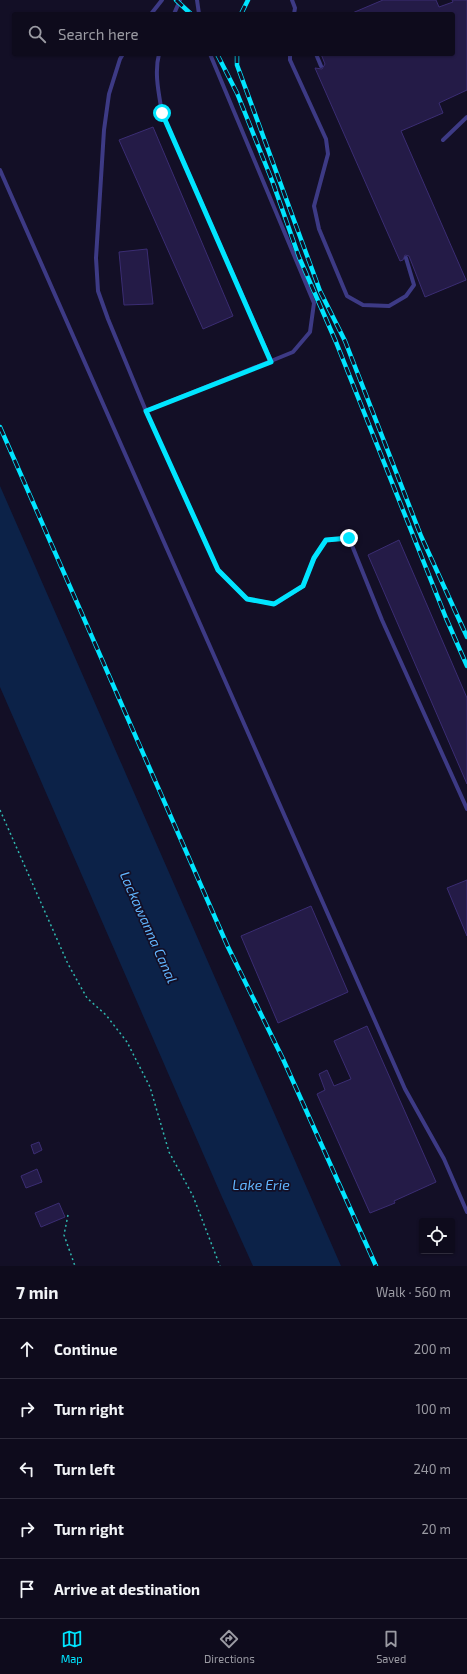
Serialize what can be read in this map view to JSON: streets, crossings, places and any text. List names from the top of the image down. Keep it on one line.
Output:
{"water":["Lackawanna Canal","Lake Erie"],"page":{"search":"Search here","heading":["7 min","Walk · 560 m"],"list":[["Continue","200 m"],["Turn right","100 m"],["Turn left","240 m"],["Turn right","20 m"],"Arrive at destination"],"nav":["Map","Directions","Saved"]}}
